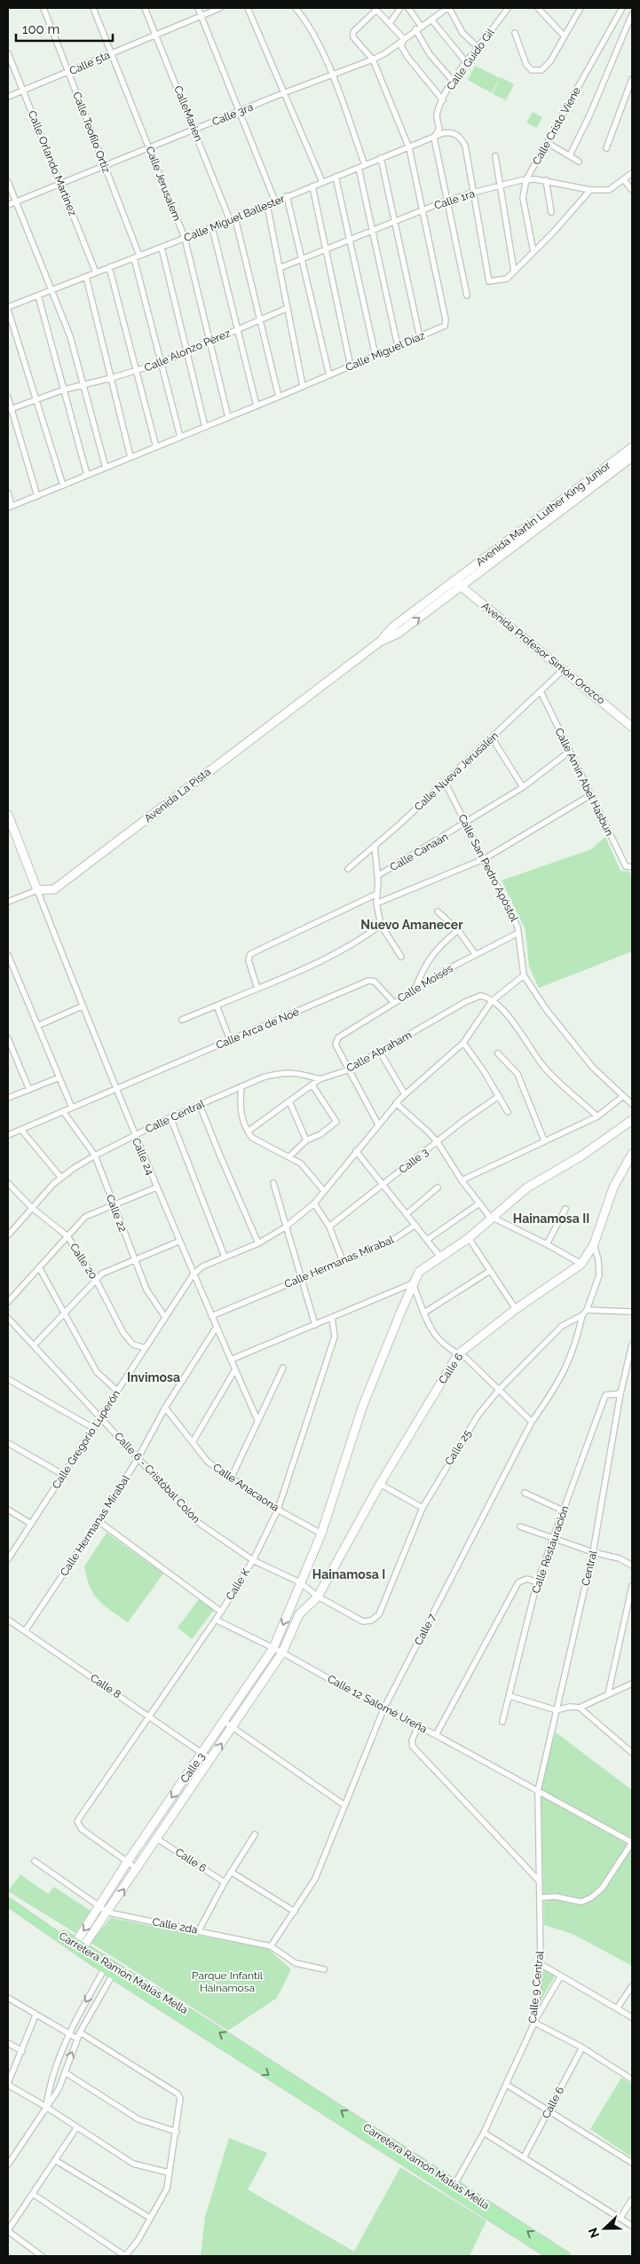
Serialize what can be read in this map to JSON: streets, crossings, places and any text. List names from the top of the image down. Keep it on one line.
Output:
{"streets":{"main road":["Carretera Ramón Matías Mella"],"street":["Calle Guido Gil","Calle 5ta","CalleMarien","Calle 3ra","Calle Cristo Viene","Calle Teofilo Ortiz","Calle Orlando Martinez","Calle Jerusalem","Calle 1ra","Calle Miguel Ballester","Calle Alonzo Pérez","Calle Miguel Díaz","Avenida Martín Luther King Junior","Avenida Profesor Simón Orozco","Calle Nueva Jerusalén","Calle Amín Abel Hasbún","Avenida La Pista","Calle Canaán","Calle San Pedro Apóstol","Calle Moisés","Calle Arca de Noé","Calle Abraham","Calle Central","Calle 24","Calle 3","Calle 22","Calle 20","Calle Hermanas Mirabal","Calle 6","Calle Gregorio Luperón","Calle 25","Calle 6 - Cristóbal Colón","Calle Anacaona","Calle Restauración","Central","Calle K","Calle 7","Calle 8","Calle 12 Salomé Ureña","Calle 2da","Calle 9 Central"]},"crossings":[["Calle Guido Gil","Calle 1ra"],["Calle Guido Gil","Calle Miguel Ballester"],["Calle 5ta","CalleMarien"],["Calle 5ta","Calle Teofilo Ortiz"],["Calle 5ta","Calle Orlando Martinez"],["Calle 5ta","Calle Jerusalem"],["CalleMarien","Calle 3ra"],["CalleMarien","Calle Miguel Ballester"],["CalleMarien","Calle Alonzo Pérez"],["CalleMarien","Calle Miguel Díaz"],["Calle 3ra","Calle Teofilo Ortiz"],["Calle 3ra","Calle Orlando Martinez"],["Calle 3ra","Calle Jerusalem"],["Calle 3ra","Calle Miguel Díaz"],["Calle Cristo Viene","Calle 1ra"],["Calle Teofilo Ortiz","Calle Miguel Ballester"],["Calle Orlando Martinez","Calle Miguel Ballester"],["Calle Jerusalem","Calle Miguel Ballester"],["Calle Jerusalem","Calle Alonzo Pérez"],["Calle Jerusalem","Calle Miguel Díaz"],["Calle 1ra","Calle Miguel Ballester"],["Calle 1ra","Calle Miguel Díaz"],["Calle Miguel Ballester","Calle Miguel Díaz"],["Avenida Martín Luther King Junior","Avenida Profesor Simón Orozco"],["Avenida Martín Luther King Junior","Avenida La Pista"],["Avenida Profesor Simón Orozco","Calle Nueva Jerusalén"],["Avenida Profesor Simón Orozco","Avenida La Pista"],["Calle Nueva Jerusalén","Calle Amín Abel Hasbún"],["Calle Nueva Jerusalén","Calle San Pedro Apóstol"],["Calle Amín Abel Hasbún","Calle Canaán"],["Avenida La Pista","Calle 24"],["Calle Canaán","Calle San Pedro Apóstol"],["Calle San Pedro Apóstol","Calle Moisés"],["Calle Moisés","Calle Arca de Noé"],["Calle Moisés","Calle Abraham"],["Calle Arca de Noé","Calle 24"],["Calle Arca de Noé","Calle 22"],["Calle Abraham","Calle Central"],["Calle Central","Calle 24"],["Calle Central","Calle 22"],["Calle Central","Calle 20"],["Calle 24","Calle Hermanas Mirabal"],["Calle 24","Calle Gregorio Luperón"],["Calle 3","Calle 6"],["Calle 3","Calle 6 - Cristóbal Colón"],["Calle 3","Calle Anacaona"],["Calle 3","Calle K"],["Calle 3","Calle 8"],["Calle 3","Calle 12 Salomé Ureña"],["Calle 3","Calle 2da"],["Calle 3","Carretera Ramón Matías Mella"],["Calle 22","Calle Gregorio Luperón"],["Calle 20","Calle Gregorio Luperón"],["Calle Hermanas Mirabal","Calle 6 - Cristóbal Colón"],["Calle Hermanas Mirabal","Calle Anacaona"],["Calle Hermanas Mirabal","Calle 8"],["Calle 6","Calle 6 - Cristóbal Colón"],["Calle Gregorio Luperón","Calle 6 - Cristóbal Colón"],["Calle 25","Calle 6 - Cristóbal Colón"],["Calle 25","Calle 7"],["Calle 6 - Cristóbal Colón","Calle K"],["Calle Anacaona","Calle K"],["Calle Restauración","Central"],["Central","Calle 12 Salomé Ureña"],["Central","Calle 9 Central"],["Calle K","Calle 8"],["Calle K","Calle 12 Salomé Ureña"],["Calle 7","Calle 12 Salomé Ureña"],["Calle 7","Calle 2da"],["Calle 12 Salomé Ureña","Calle 9 Central"],["Carretera Ramón Matías Mella","Calle 9 Central"]],"districts":["Nuevo Amanecer","Hainamosa II","Invimosa","Hainamosa I"],"parks":["Parque Infantil Hainamosa"],"scale_bar":"100 m","north":"left"}
